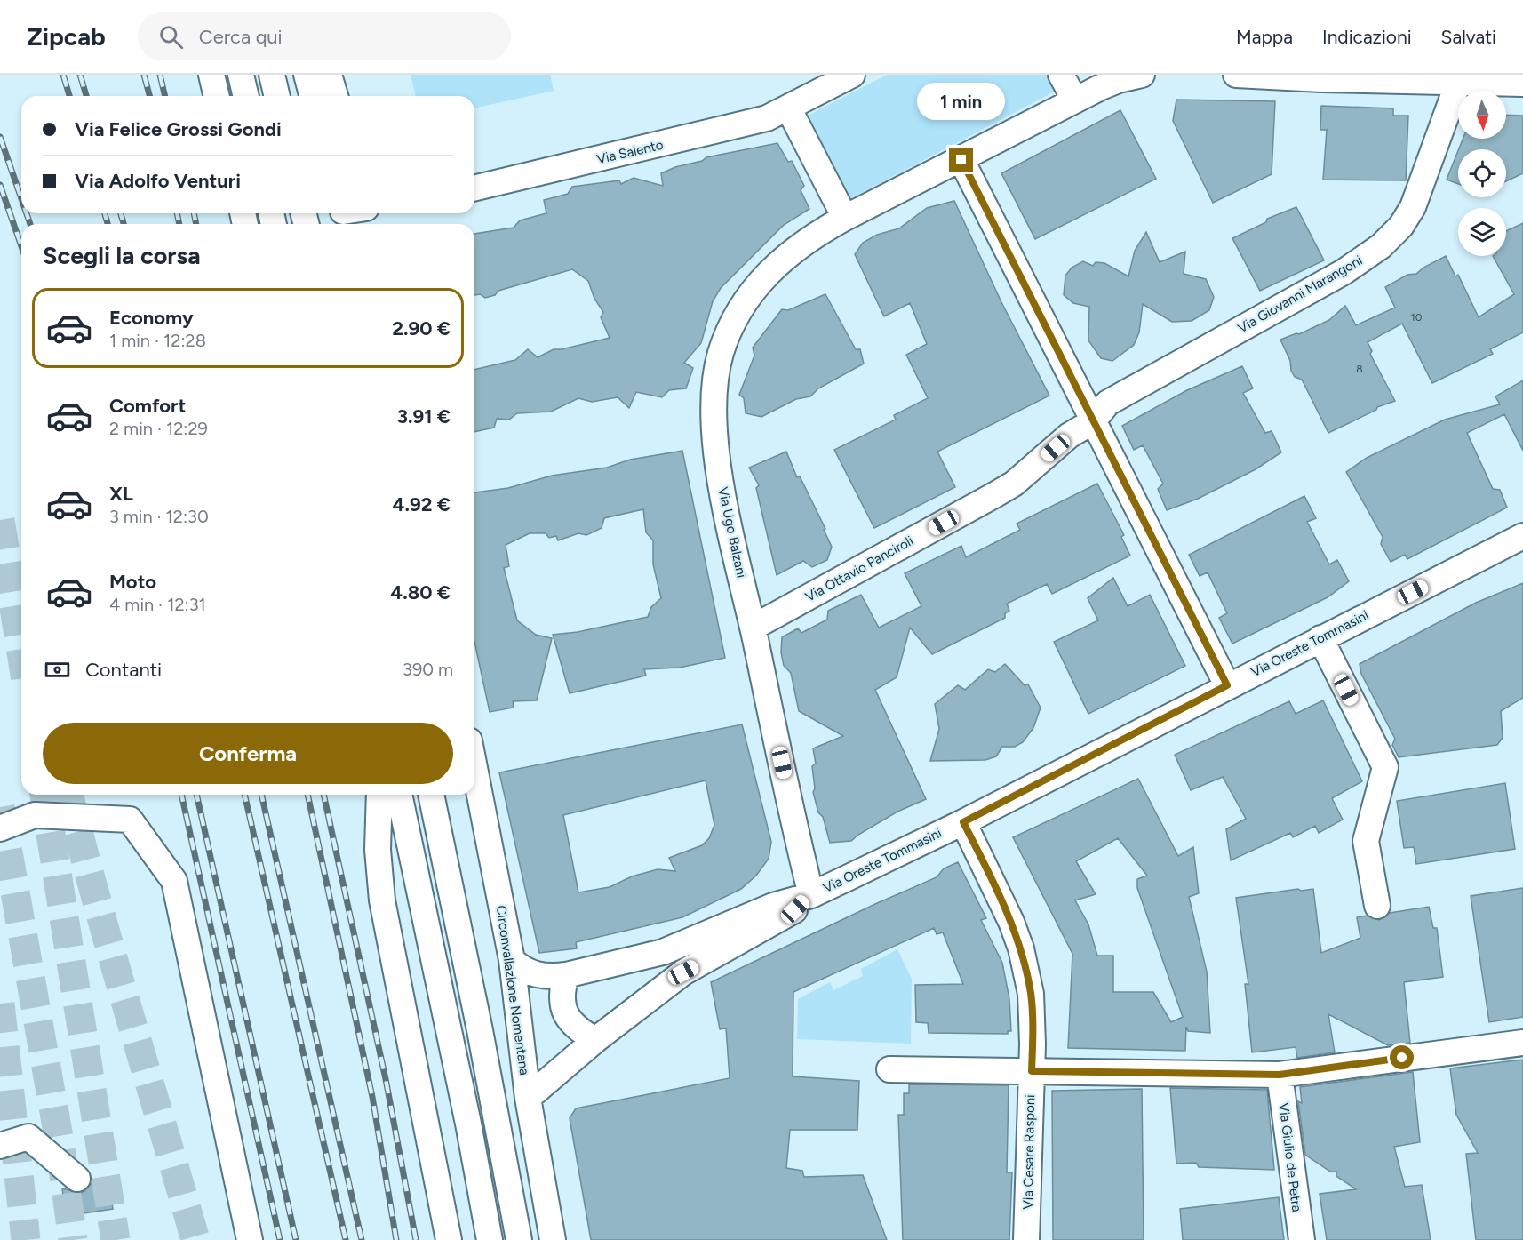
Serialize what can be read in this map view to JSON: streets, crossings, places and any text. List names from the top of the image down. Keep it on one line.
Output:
{"streets":{"street":["Via Salento","Via Giovanni Marangoni","Via Ugo Balzani","Via Ottavio Panciroli","Via Oreste Tommasini","Circonvallazione Nomentana","Via Cesare Rasponi","Via Giulio de Petra"]},"crossings":[["Via Giovanni Marangoni","Via Ottavio Panciroli"],["Via Ugo Balzani","Via Ottavio Panciroli"],["Via Ugo Balzani","Via Oreste Tommasini"],["Via Oreste Tommasini","Circonvallazione Nomentana"],["Via Oreste Tommasini","Via Cesare Rasponi"]],"house_numbers":["10","8"],"north":"bottom","page":{"header":"Zipcab","search":"Cerca qui","nav":["Mappa","Indicazioni","Salvati"],"bubble":"1 min","banner":["Via Felice Grossi Gondi","Via Adolfo Venturi"],"heading":"Scegli la corsa","list":[{"name":"Economy","note":"1 min · 12:28","value":"2.90 €"},{"name":"Comfort","note":"2 min · 12:29","value":"3.91 €"},{"name":"XL","note":"3 min · 12:30","value":"4.92 €"},{"name":"Moto","note":"4 min · 12:31","value":"4.80 €"}],"pay":["Contanti","390 m"],"buttons":"Conferma"}}
